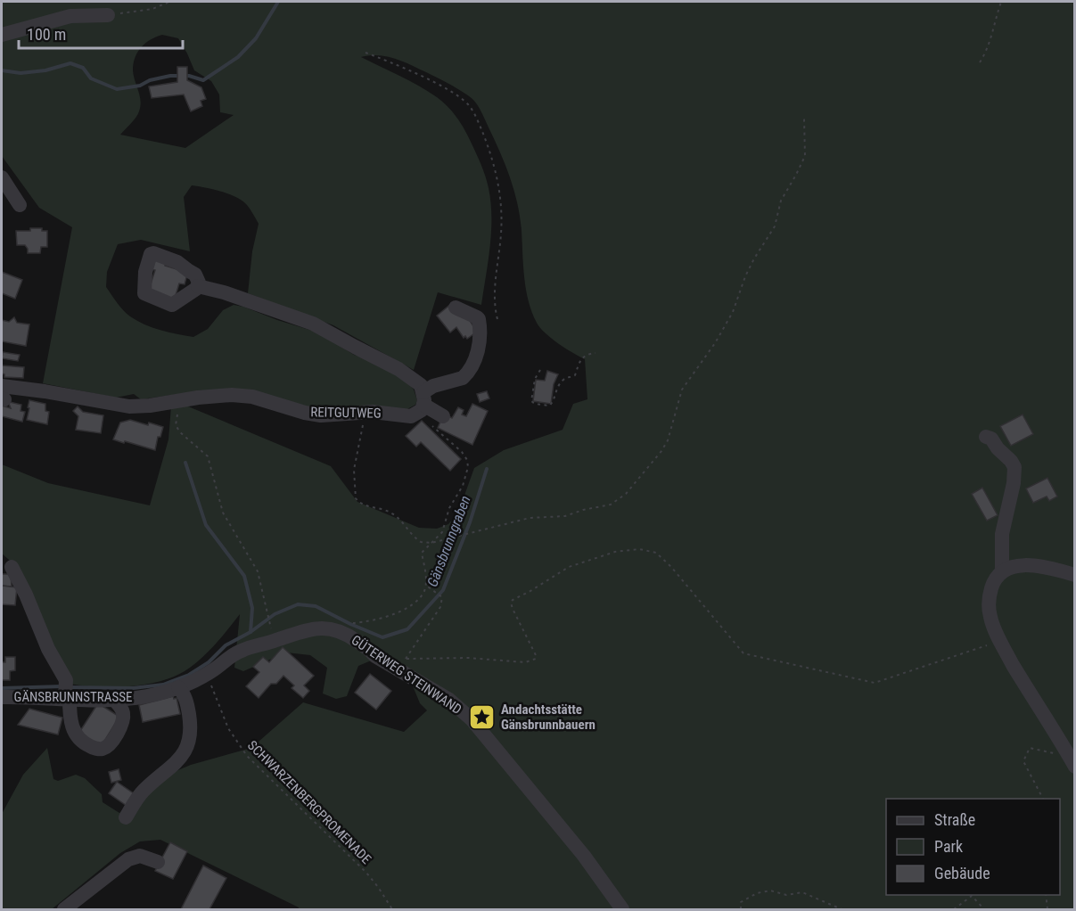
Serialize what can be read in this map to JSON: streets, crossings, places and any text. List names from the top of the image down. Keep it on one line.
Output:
{"streets":{"street":["REITGUTWEG","GÜTERWEG STEINWAND","GÄNSBRUNNSTRASSE"],"path":["SCHWARZENBERGPROMENADE"]},"crossings":[["GÜTERWEG STEINWAND","GÄNSBRUNNSTRASSE"],["GÜTERWEG STEINWAND","SCHWARZENBERGPROMENADE"],["GÄNSBRUNNSTRASSE","SCHWARZENBERGPROMENADE"]],"water":["Gänsbrunngraben"],"places":{"place":["Andachtsstätte Gänsbrunnbauern"]},"legend":["Straße","Park","Gebäude"],"scale_bar":"100 m"}
